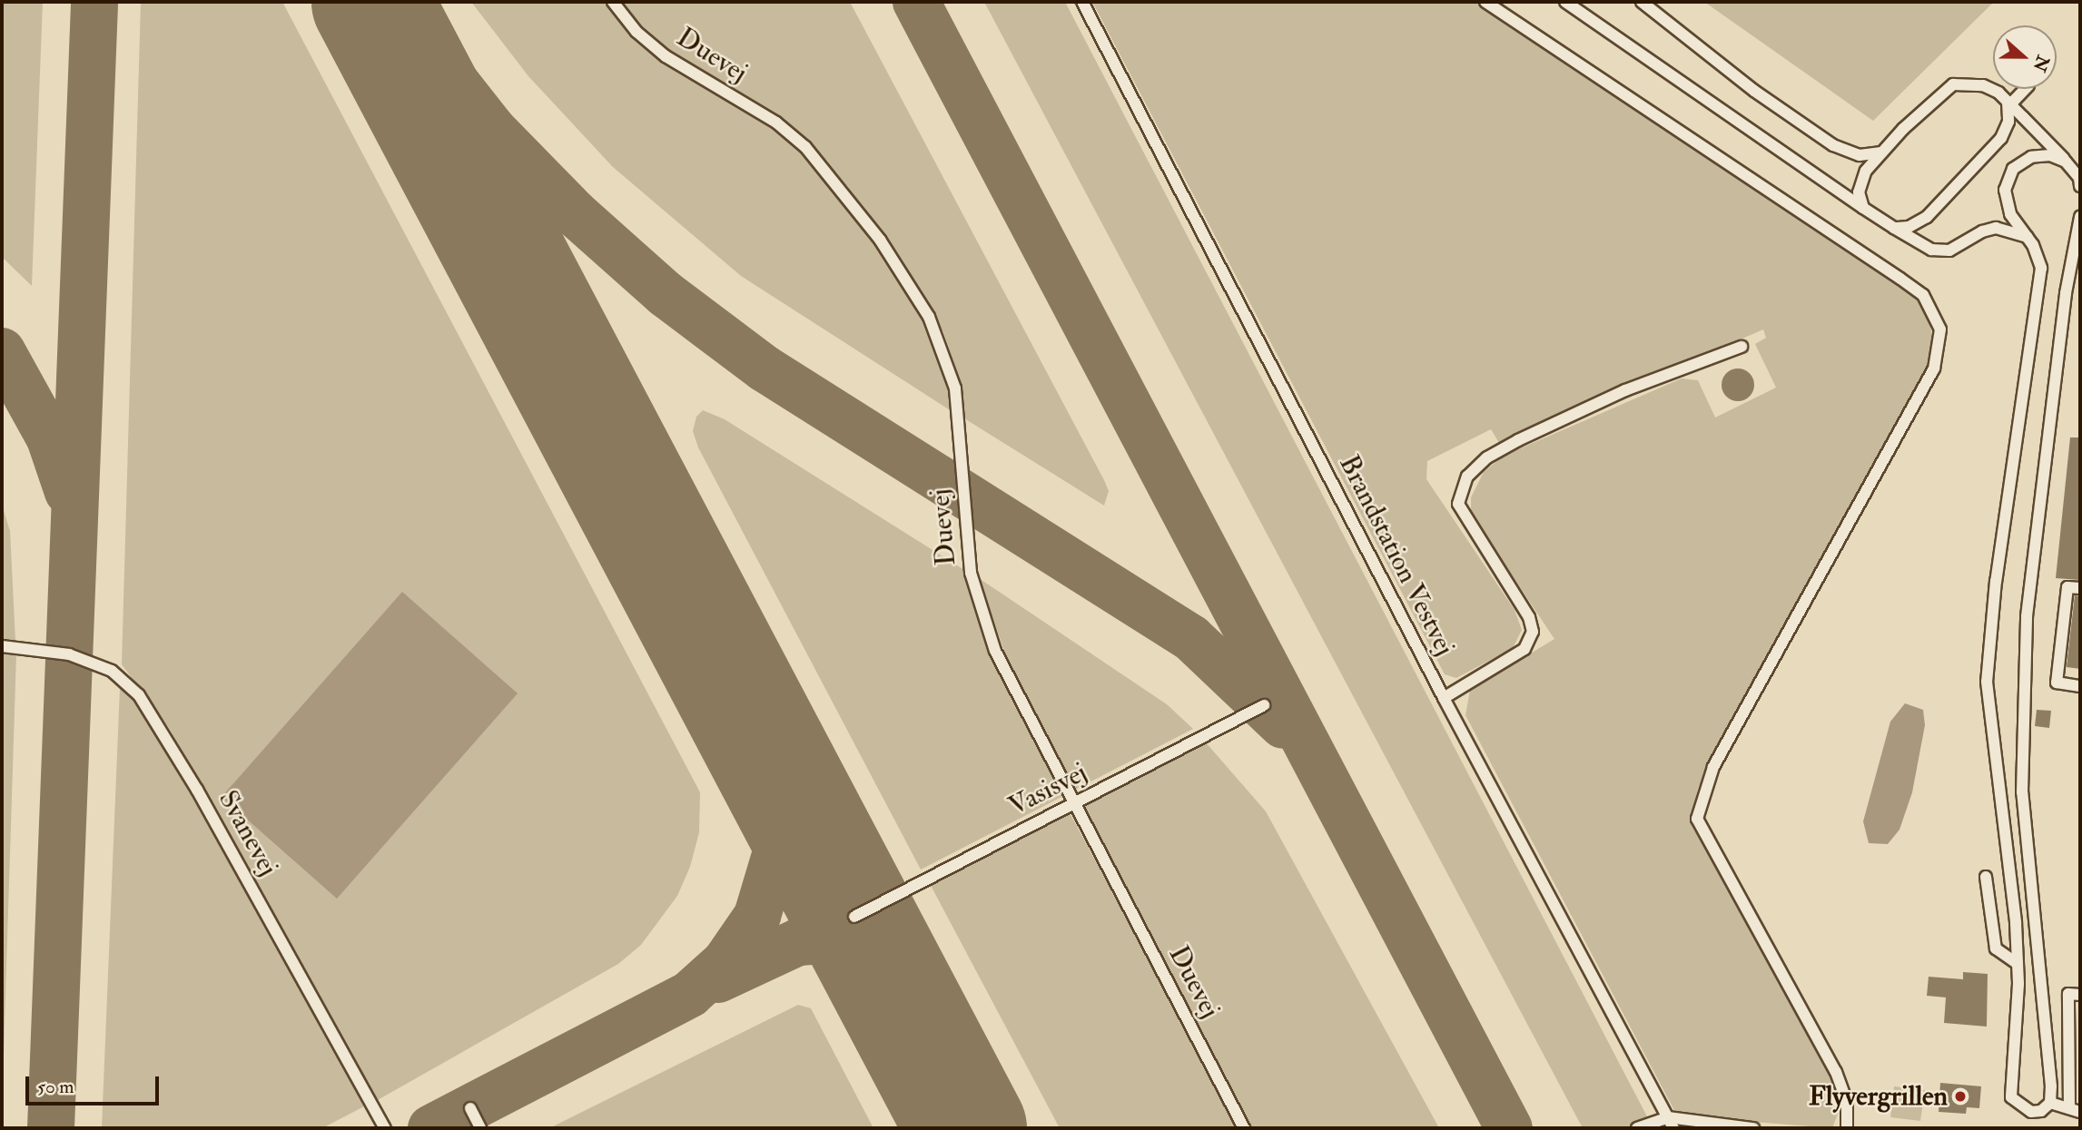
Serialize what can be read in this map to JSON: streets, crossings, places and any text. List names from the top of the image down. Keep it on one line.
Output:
{"streets":{"lane":["Duevej","Brandstation Vestvej","Vasisvej","Svanevej"]},"crossings":[["Duevej","Vasisvej"]],"places":["Flyvergrillen"],"scale_bar":"50 m","north":"right"}
